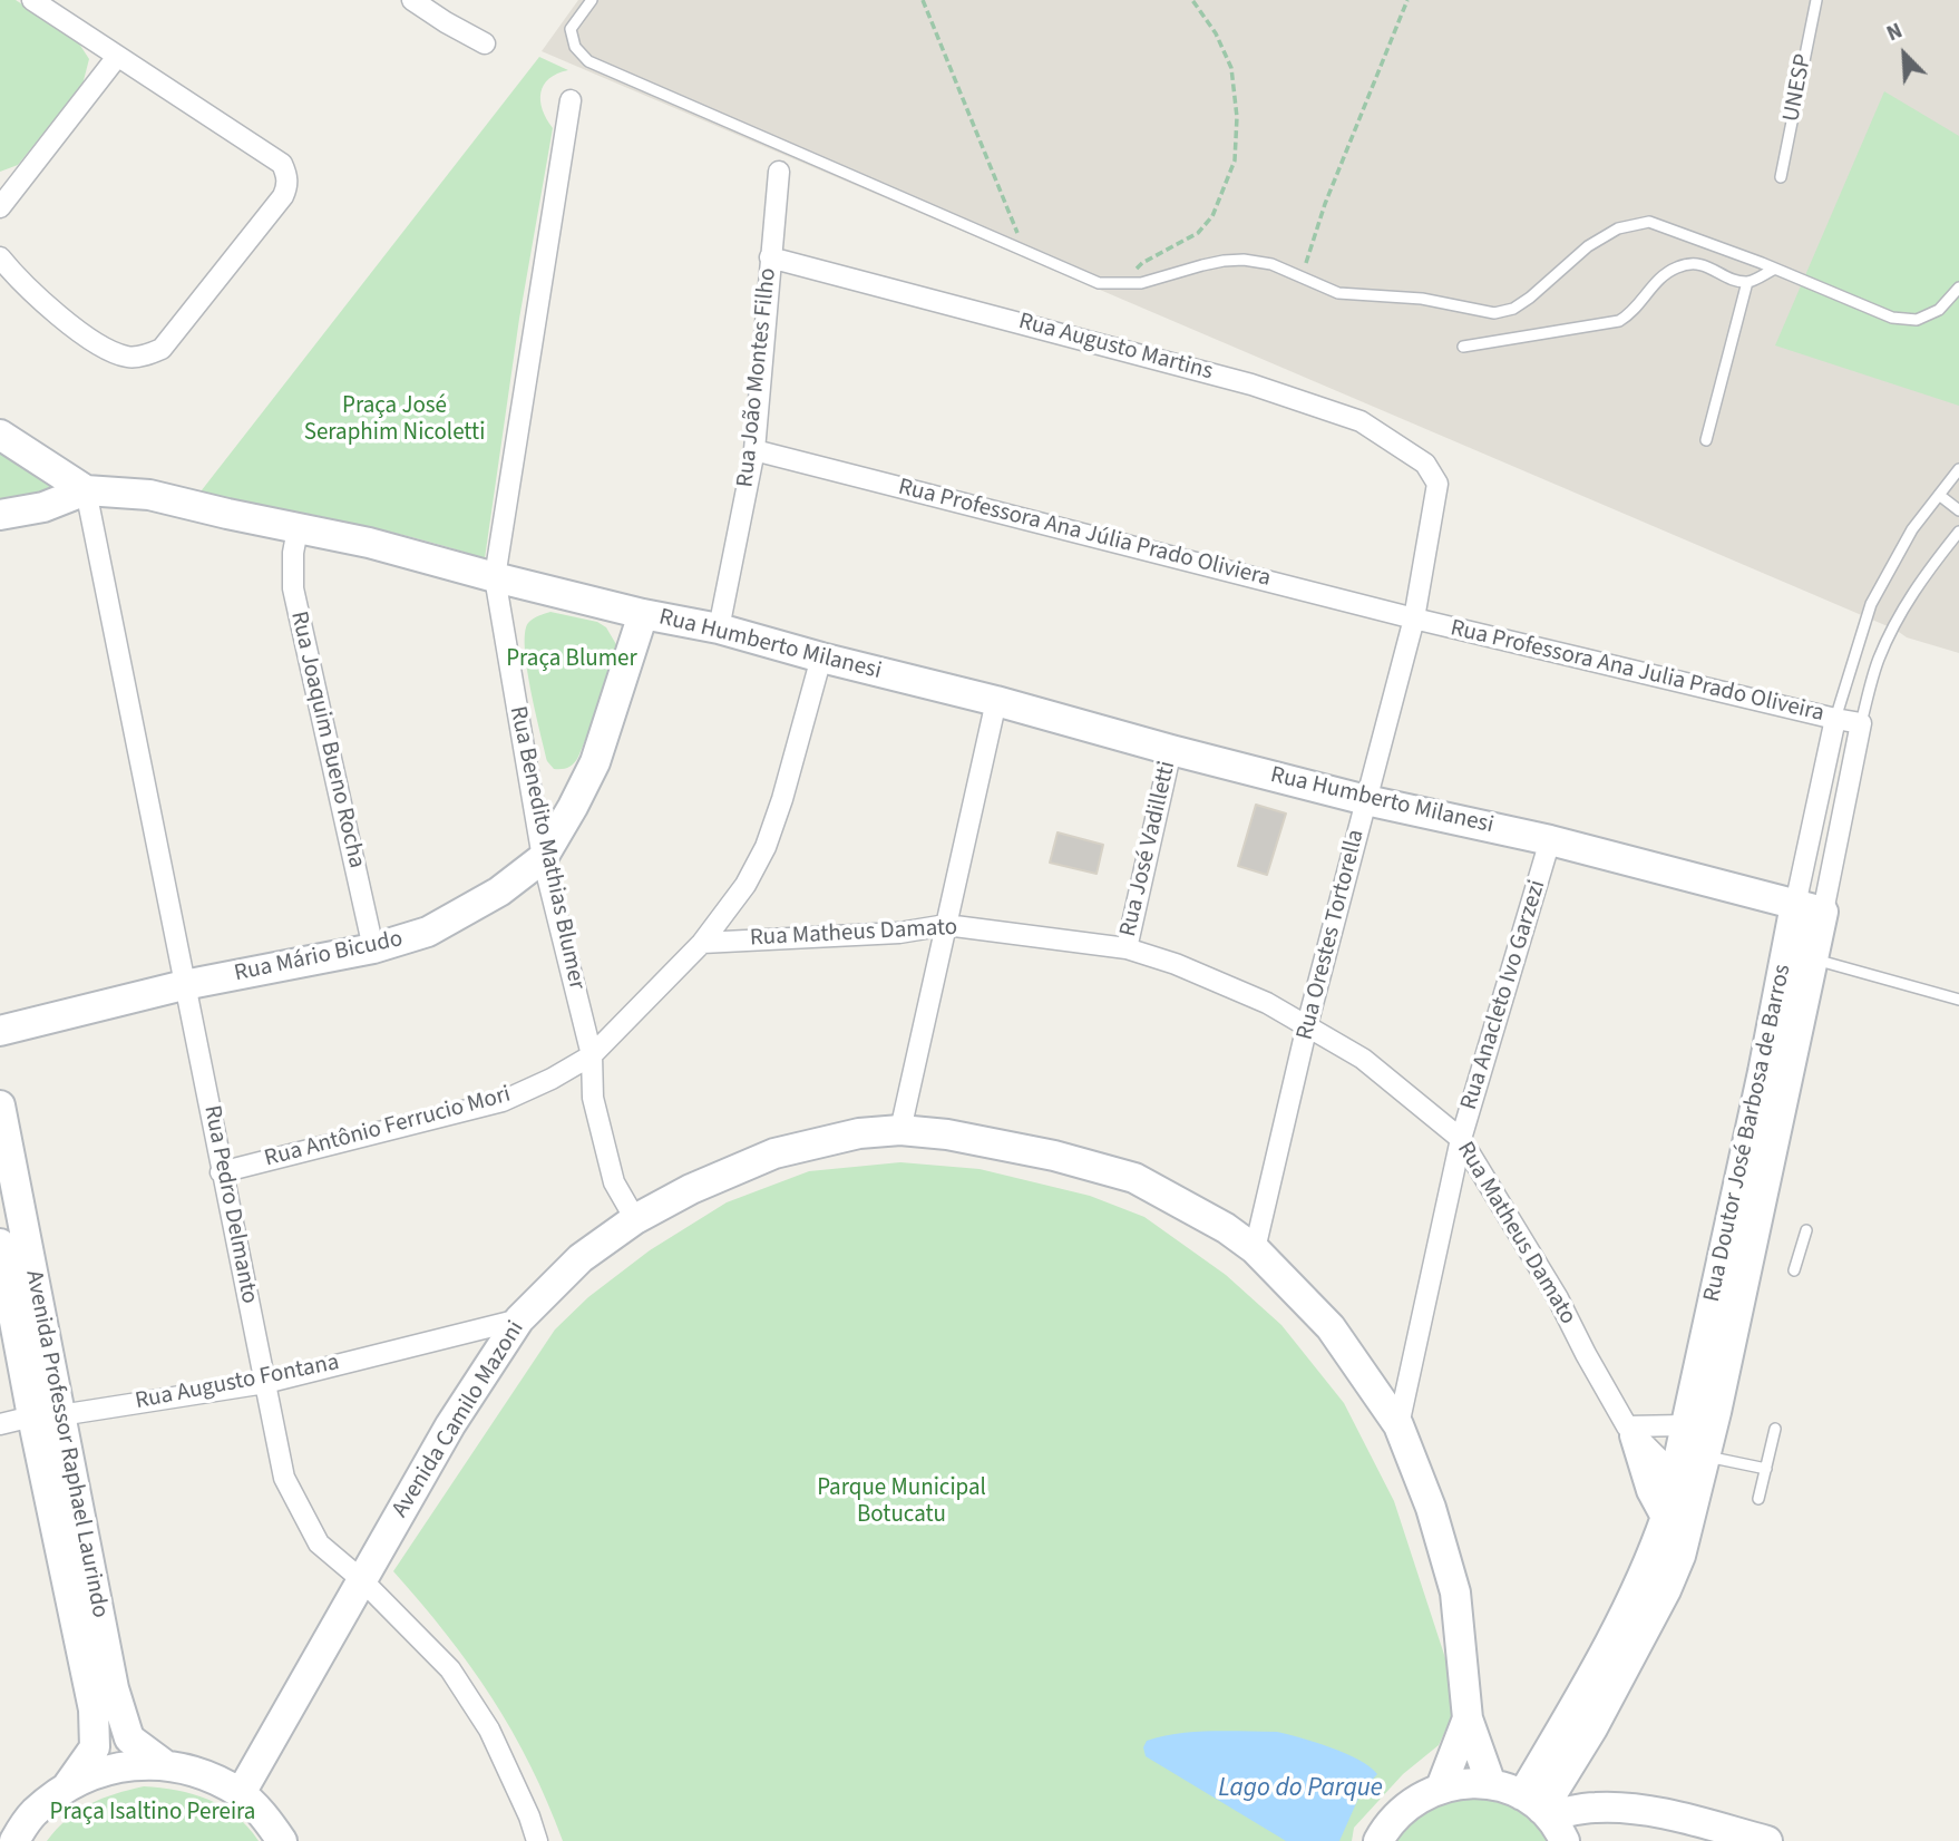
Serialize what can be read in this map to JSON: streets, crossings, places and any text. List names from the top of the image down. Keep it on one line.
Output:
{"streets":{"main road":["Rua Humberto Milanesi","Rua Mário Bicudo","Rua Doutor José Barbosa de Barros","Avenida Camilo Mazoni","Avenida Professor Raphael Laurindo"],"street":["Rua Augusto Martins","Rua João Montes Filho","Rua Professora Ana Júlia Prado Oliviera","Rua Professora Ana Julia Prado Oliveira","Rua Joaquim Bueno Rocha","Rua Benedito Mathias Blumer","Rua José Vadilletti","Rua Matheus Damato","Rua Orestes Tortorella","Rua Anacleto Ivo Garzezi","Rua Antônio Ferrucio Mori","Rua Pedro Delmanto","Rua Augusto Fontana"],"lane":["UNESP"]},"crossings":[["Rua Augusto Martins","Rua João Montes Filho"],["Rua Augusto Martins","Rua Orestes Tortorella"],["Rua João Montes Filho","Rua Professora Ana Júlia Prado Oliviera"],["Rua João Montes Filho","Rua Humberto Milanesi"],["Rua Professora Ana Júlia Prado Oliviera","Rua Professora Ana Julia Prado Oliveira"],["Rua Professora Ana Júlia Prado Oliviera","Rua Orestes Tortorella"],["Rua Humberto Milanesi","Rua Joaquim Bueno Rocha"],["Rua Humberto Milanesi","Rua Benedito Mathias Blumer"],["Rua Humberto Milanesi","Rua José Vadilletti"],["Rua Humberto Milanesi","Rua Orestes Tortorella"],["Rua Humberto Milanesi","Rua Mário Bicudo"],["Rua Humberto Milanesi","Rua Anacleto Ivo Garzezi"],["Rua Humberto Milanesi","Rua Antônio Ferrucio Mori"],["Rua Humberto Milanesi","Rua Doutor José Barbosa de Barros"],["Rua Humberto Milanesi","Rua Pedro Delmanto"],["Rua Professora Ana Julia Prado Oliveira","Rua Orestes Tortorella"],["Rua Professora Ana Julia Prado Oliveira","Rua Doutor José Barbosa de Barros"],["Rua Joaquim Bueno Rocha","Rua Mário Bicudo"],["Rua Benedito Mathias Blumer","Rua Mário Bicudo"],["Rua Benedito Mathias Blumer","Rua Antônio Ferrucio Mori"],["Rua Benedito Mathias Blumer","Avenida Camilo Mazoni"],["Rua José Vadilletti","Rua Matheus Damato"],["Rua Matheus Damato","Rua Orestes Tortorella"],["Rua Matheus Damato","Rua Anacleto Ivo Garzezi"],["Rua Matheus Damato","Rua Antônio Ferrucio Mori"],["Rua Matheus Damato","Rua Doutor José Barbosa de Barros"],["Rua Orestes Tortorella","Avenida Camilo Mazoni"],["Rua Mário Bicudo","Rua Pedro Delmanto"],["Rua Anacleto Ivo Garzezi","Avenida Camilo Mazoni"],["Rua Antônio Ferrucio Mori","Rua Pedro Delmanto"],["Rua Pedro Delmanto","Rua Augusto Fontana"],["Rua Pedro Delmanto","Avenida Camilo Mazoni"],["Rua Augusto Fontana","Avenida Camilo Mazoni"],["Rua Augusto Fontana","Avenida Professor Raphael Laurindo"]],"water":["Lago do Parque"],"parks":["Praça José Seraphim Nicoletti","Praça Blumer","Parque Municipal Botucatu","Praça Isaltino Pereira"],"north":"top left"}
